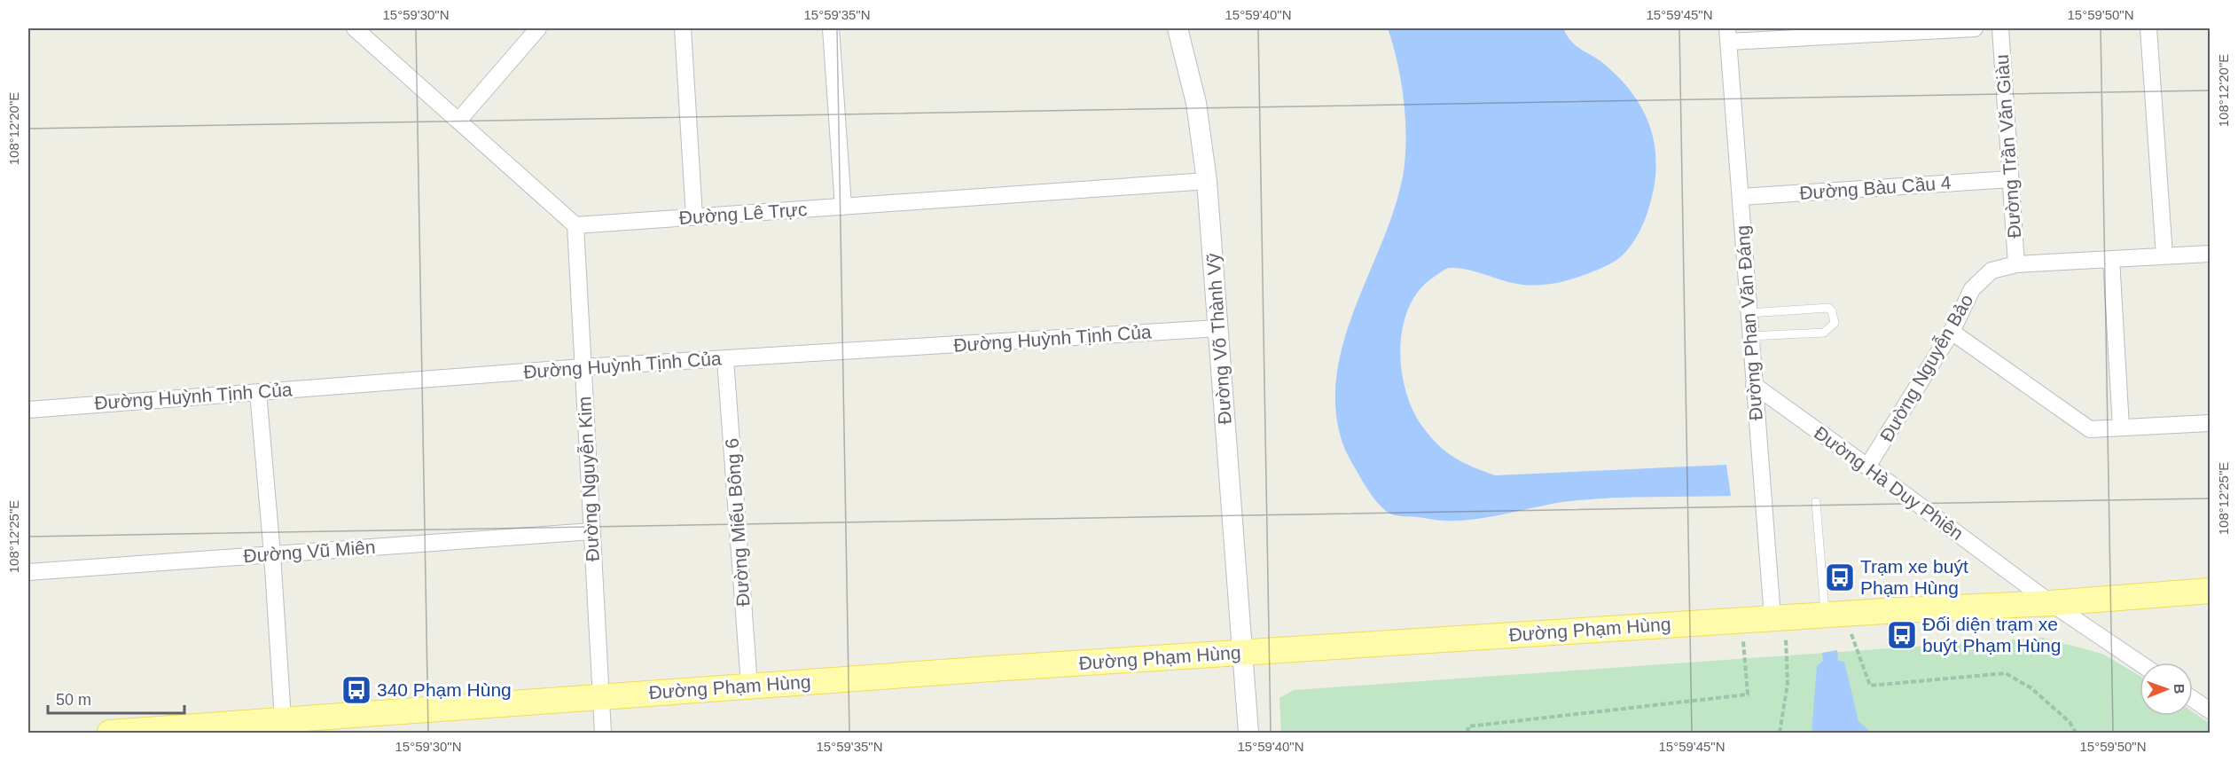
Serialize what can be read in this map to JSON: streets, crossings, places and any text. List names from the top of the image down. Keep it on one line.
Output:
{"streets":{"main road":["Đường Phạm Hùng"],"street":["Đường Trần Văn Giàu","Đường Bàu Cầu 4","Đường Lê Trực","Đường Phan Văn Đáng","Đường Huỳnh Tịnh Của","Đường Võ Thành Vỹ","Đường Nguyễn Bảo","Đường Nguyễn Kim","Đường Hà Duy Phiên","Đường Miếu Bông 6","Đường Vũ Miên"]},"crossings":[["Đường Trần Văn Giàu","Đường Bàu Cầu 4"],["Đường Trần Văn Giàu","Đường Nguyễn Bảo"],["Đường Bàu Cầu 4","Đường Phan Văn Đáng"],["Đường Lê Trực","Đường Võ Thành Vỹ"],["Đường Lê Trực","Đường Nguyễn Kim"],["Đường Phan Văn Đáng","Đường Hà Duy Phiên"],["Đường Phan Văn Đáng","Đường Phạm Hùng"],["Đường Huỳnh Tịnh Của","Đường Võ Thành Vỹ"],["Đường Huỳnh Tịnh Của","Đường Nguyễn Kim"],["Đường Huỳnh Tịnh Của","Đường Miếu Bông 6"],["Đường Võ Thành Vỹ","Đường Phạm Hùng"],["Đường Nguyễn Bảo","Đường Hà Duy Phiên"],["Đường Nguyễn Kim","Đường Vũ Miên"],["Đường Nguyễn Kim","Đường Phạm Hùng"],["Đường Hà Duy Phiên","Đường Phạm Hùng"],["Đường Miếu Bông 6","Đường Phạm Hùng"]],"places":{"bus stop":["Trạm xe buýt Phạm Hùng","Đối diện trạm xe buýt Phạm Hùng","340 Phạm Hùng"]},"scale_bar":"50 m","north":"right","coordinates":["15°59'30\"N","15°59'35\"N","15°59'40\"N","15°59'45\"N","15°59'50\"N","108°12'20\"E","108°12'25\"E"]}
